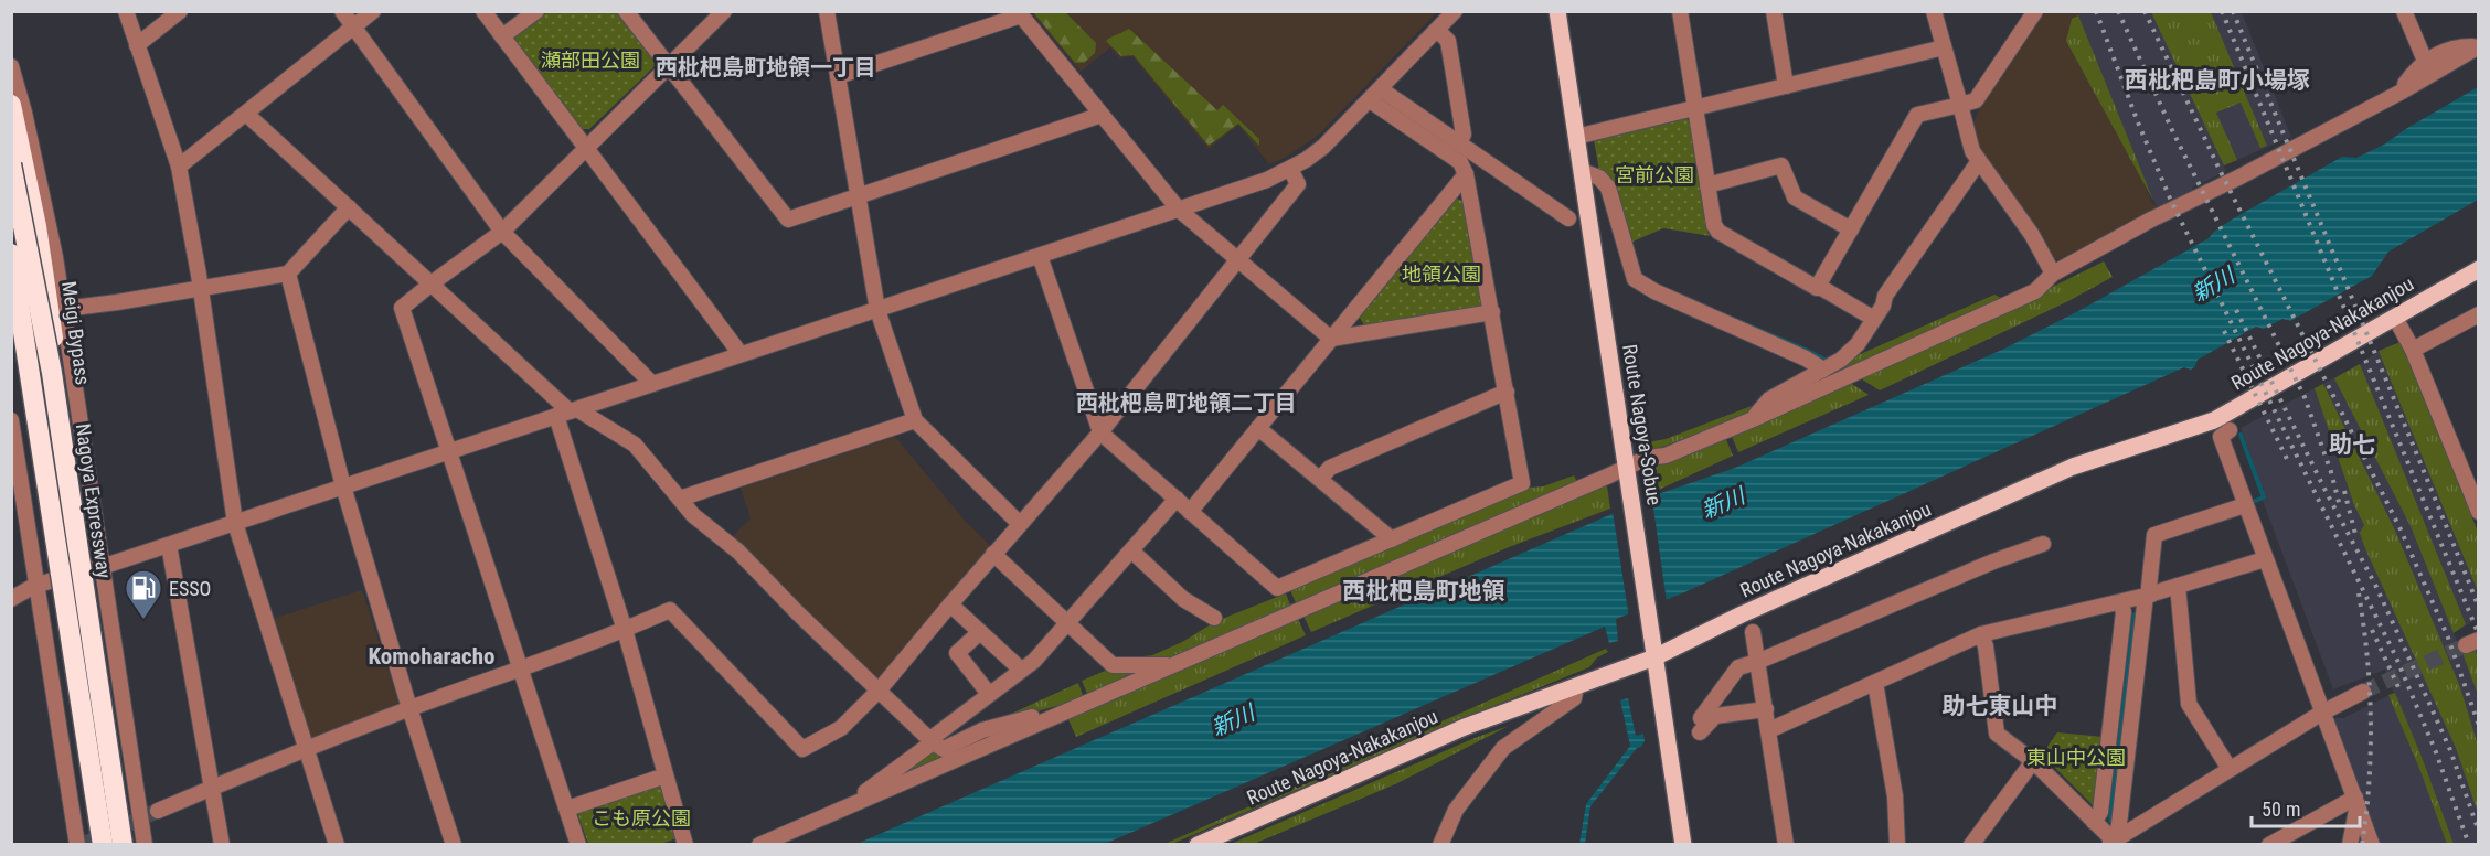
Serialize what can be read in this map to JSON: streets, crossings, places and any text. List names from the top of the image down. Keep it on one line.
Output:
{"streets":{"highway":["Meigi Bypass","Nagoya Expressway"],"main road":["Route Nagoya-Nakakanjou","Route Nagoya-Sobue"]},"crossings":[["Route Nagoya-Nakakanjou","Route Nagoya-Sobue"]],"districts":["西枇杷島町地領一丁目","西枇杷島町小場塚","西枇杷島町地領二丁目","助七","西枇杷島町地領","Komoharacho","助七東山中"],"water":["新川"],"parks":["瀬部田公園","宮前公園","地領公園","東山中公園","こも原公園"],"places":{"fuel station":["ESSO"]},"scale_bar":"50 m"}
